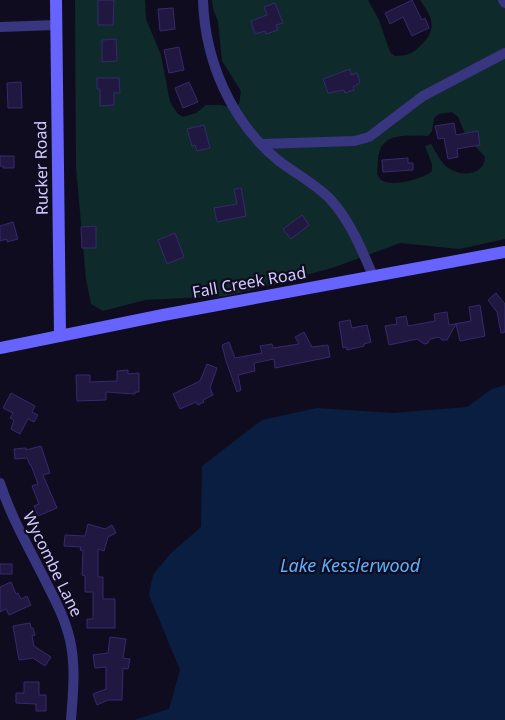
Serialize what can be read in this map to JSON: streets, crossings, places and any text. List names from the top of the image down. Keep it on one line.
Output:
{"streets":{"main road":["Rucker Road","Fall Creek Road"],"street":["Wycombe Lane"]},"crossings":[["Rucker Road","Fall Creek Road"]],"water":["Lake Kesslerwood"]}
